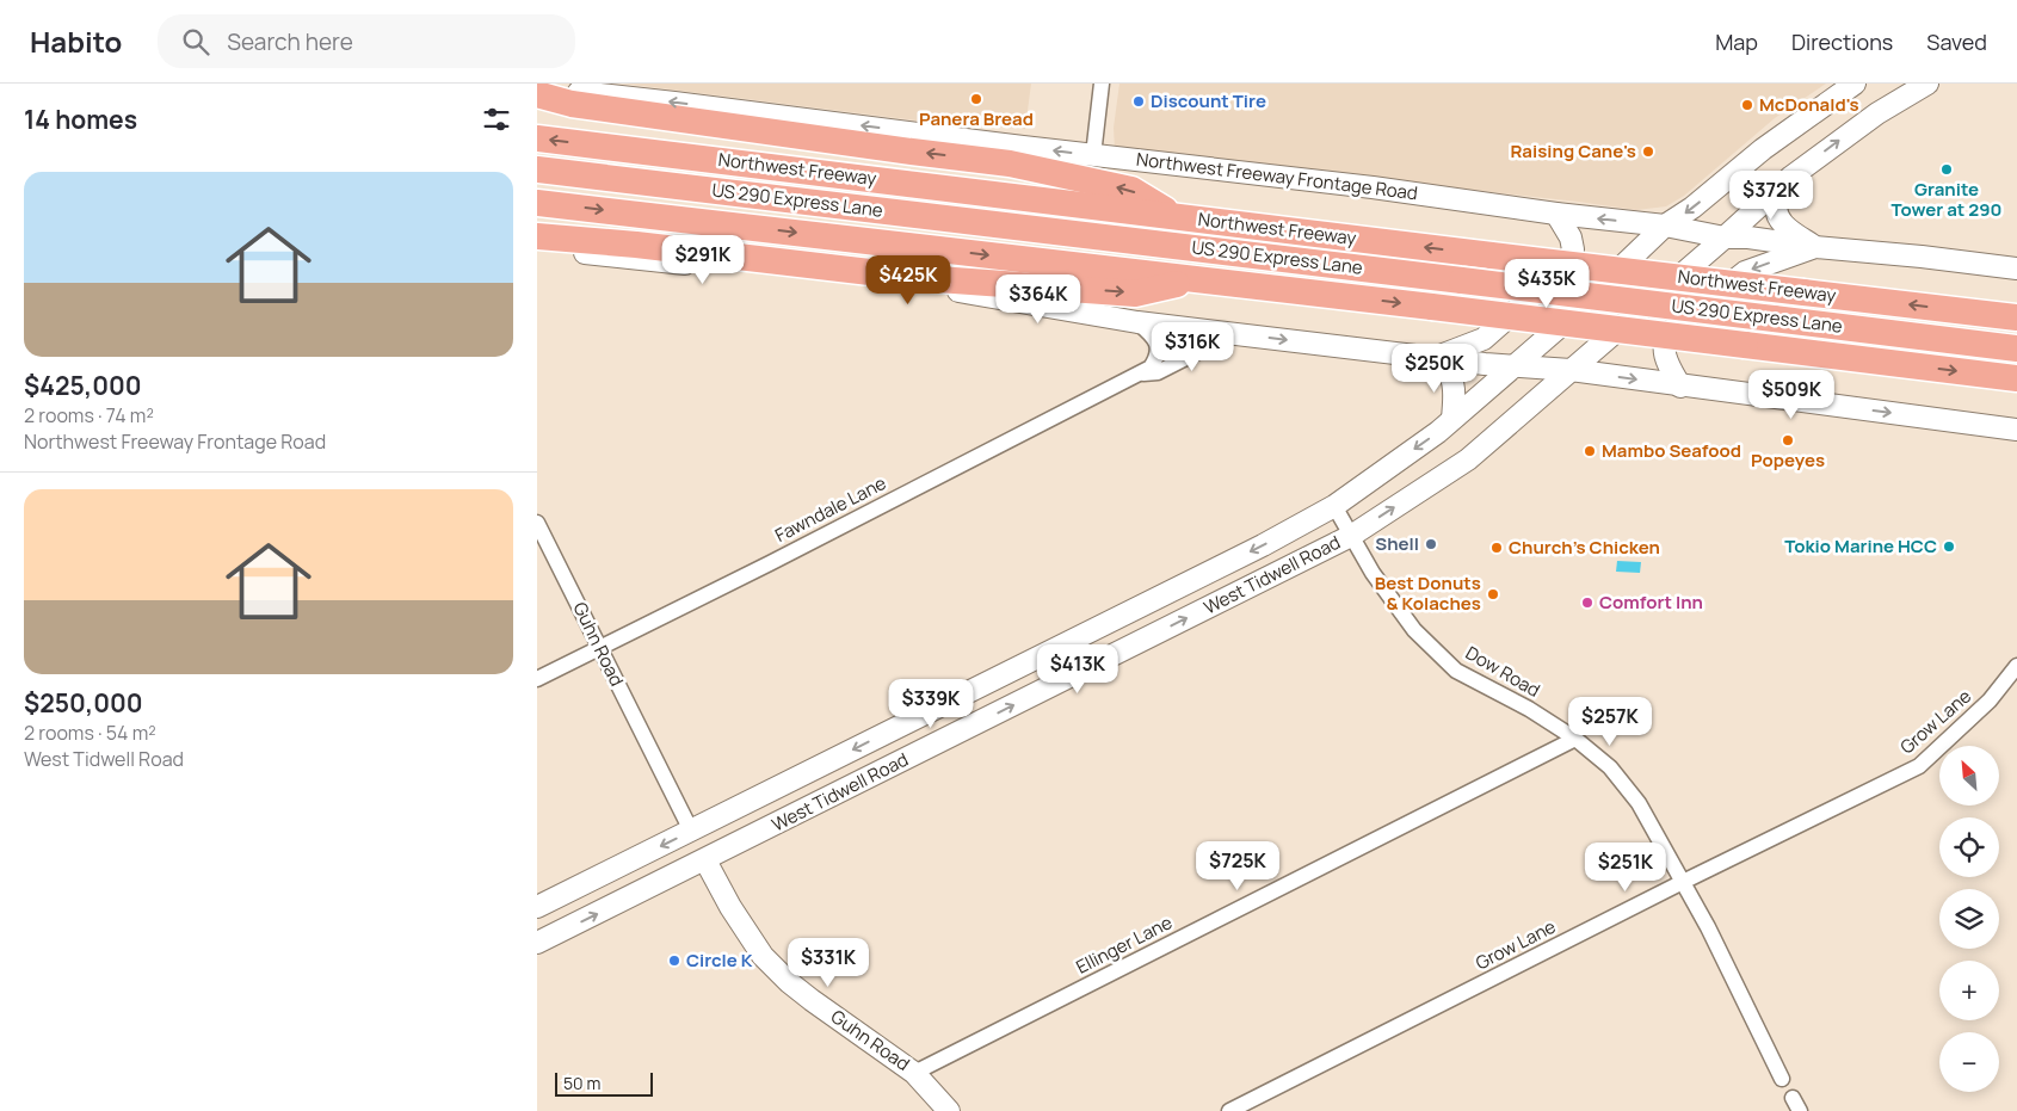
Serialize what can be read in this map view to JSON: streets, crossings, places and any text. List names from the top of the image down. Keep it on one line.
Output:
{"streets":{"highway":["Northwest Freeway","US 290 Express Lane"],"main road":["Northwest Freeway Frontage Road","West Tidwell Road","Guhn Road"],"street":["Fawndale Lane","Dow Road","Grow Lane","Ellinger Lane"]},"crossings":[["Northwest Freeway Frontage Road","West Tidwell Road"],["Fawndale Lane","Guhn Road"],["West Tidwell Road","Guhn Road"],["West Tidwell Road","Dow Road"],["Guhn Road","Ellinger Lane"],["Dow Road","Grow Lane"],["Dow Road","Ellinger Lane"]],"places":["Panera Bread","Discount Tire","McDonald's","Raising Cane's","Granite Tower at 290","Popeyes","Mambo Seafood","Shell","Tokio Marine HCC","Church's Chicken","Best Donuts & Kolaches","Comfort Inn","Circle K"],"scale_bar":"50 m","north":"top left","page":{"header":"Habito","search":"Search here","nav":["Map","Directions","Saved"],"heading":"14 homes","list":[{"name":"$425,000","note":"2 rooms · 74 m² · Northwest Freeway Frontage Road"},{"name":"$250,000","note":"2 rooms · 54 m² · West Tidwell Road"}],"price":["$372K","$291K","$425K","$435K","$364K","$316K","$250K","$509K","$413K","$339K","$257K","$725K","$251K","$331K"],"map_buttons":["+","−"],"scale":"50 m"}}
